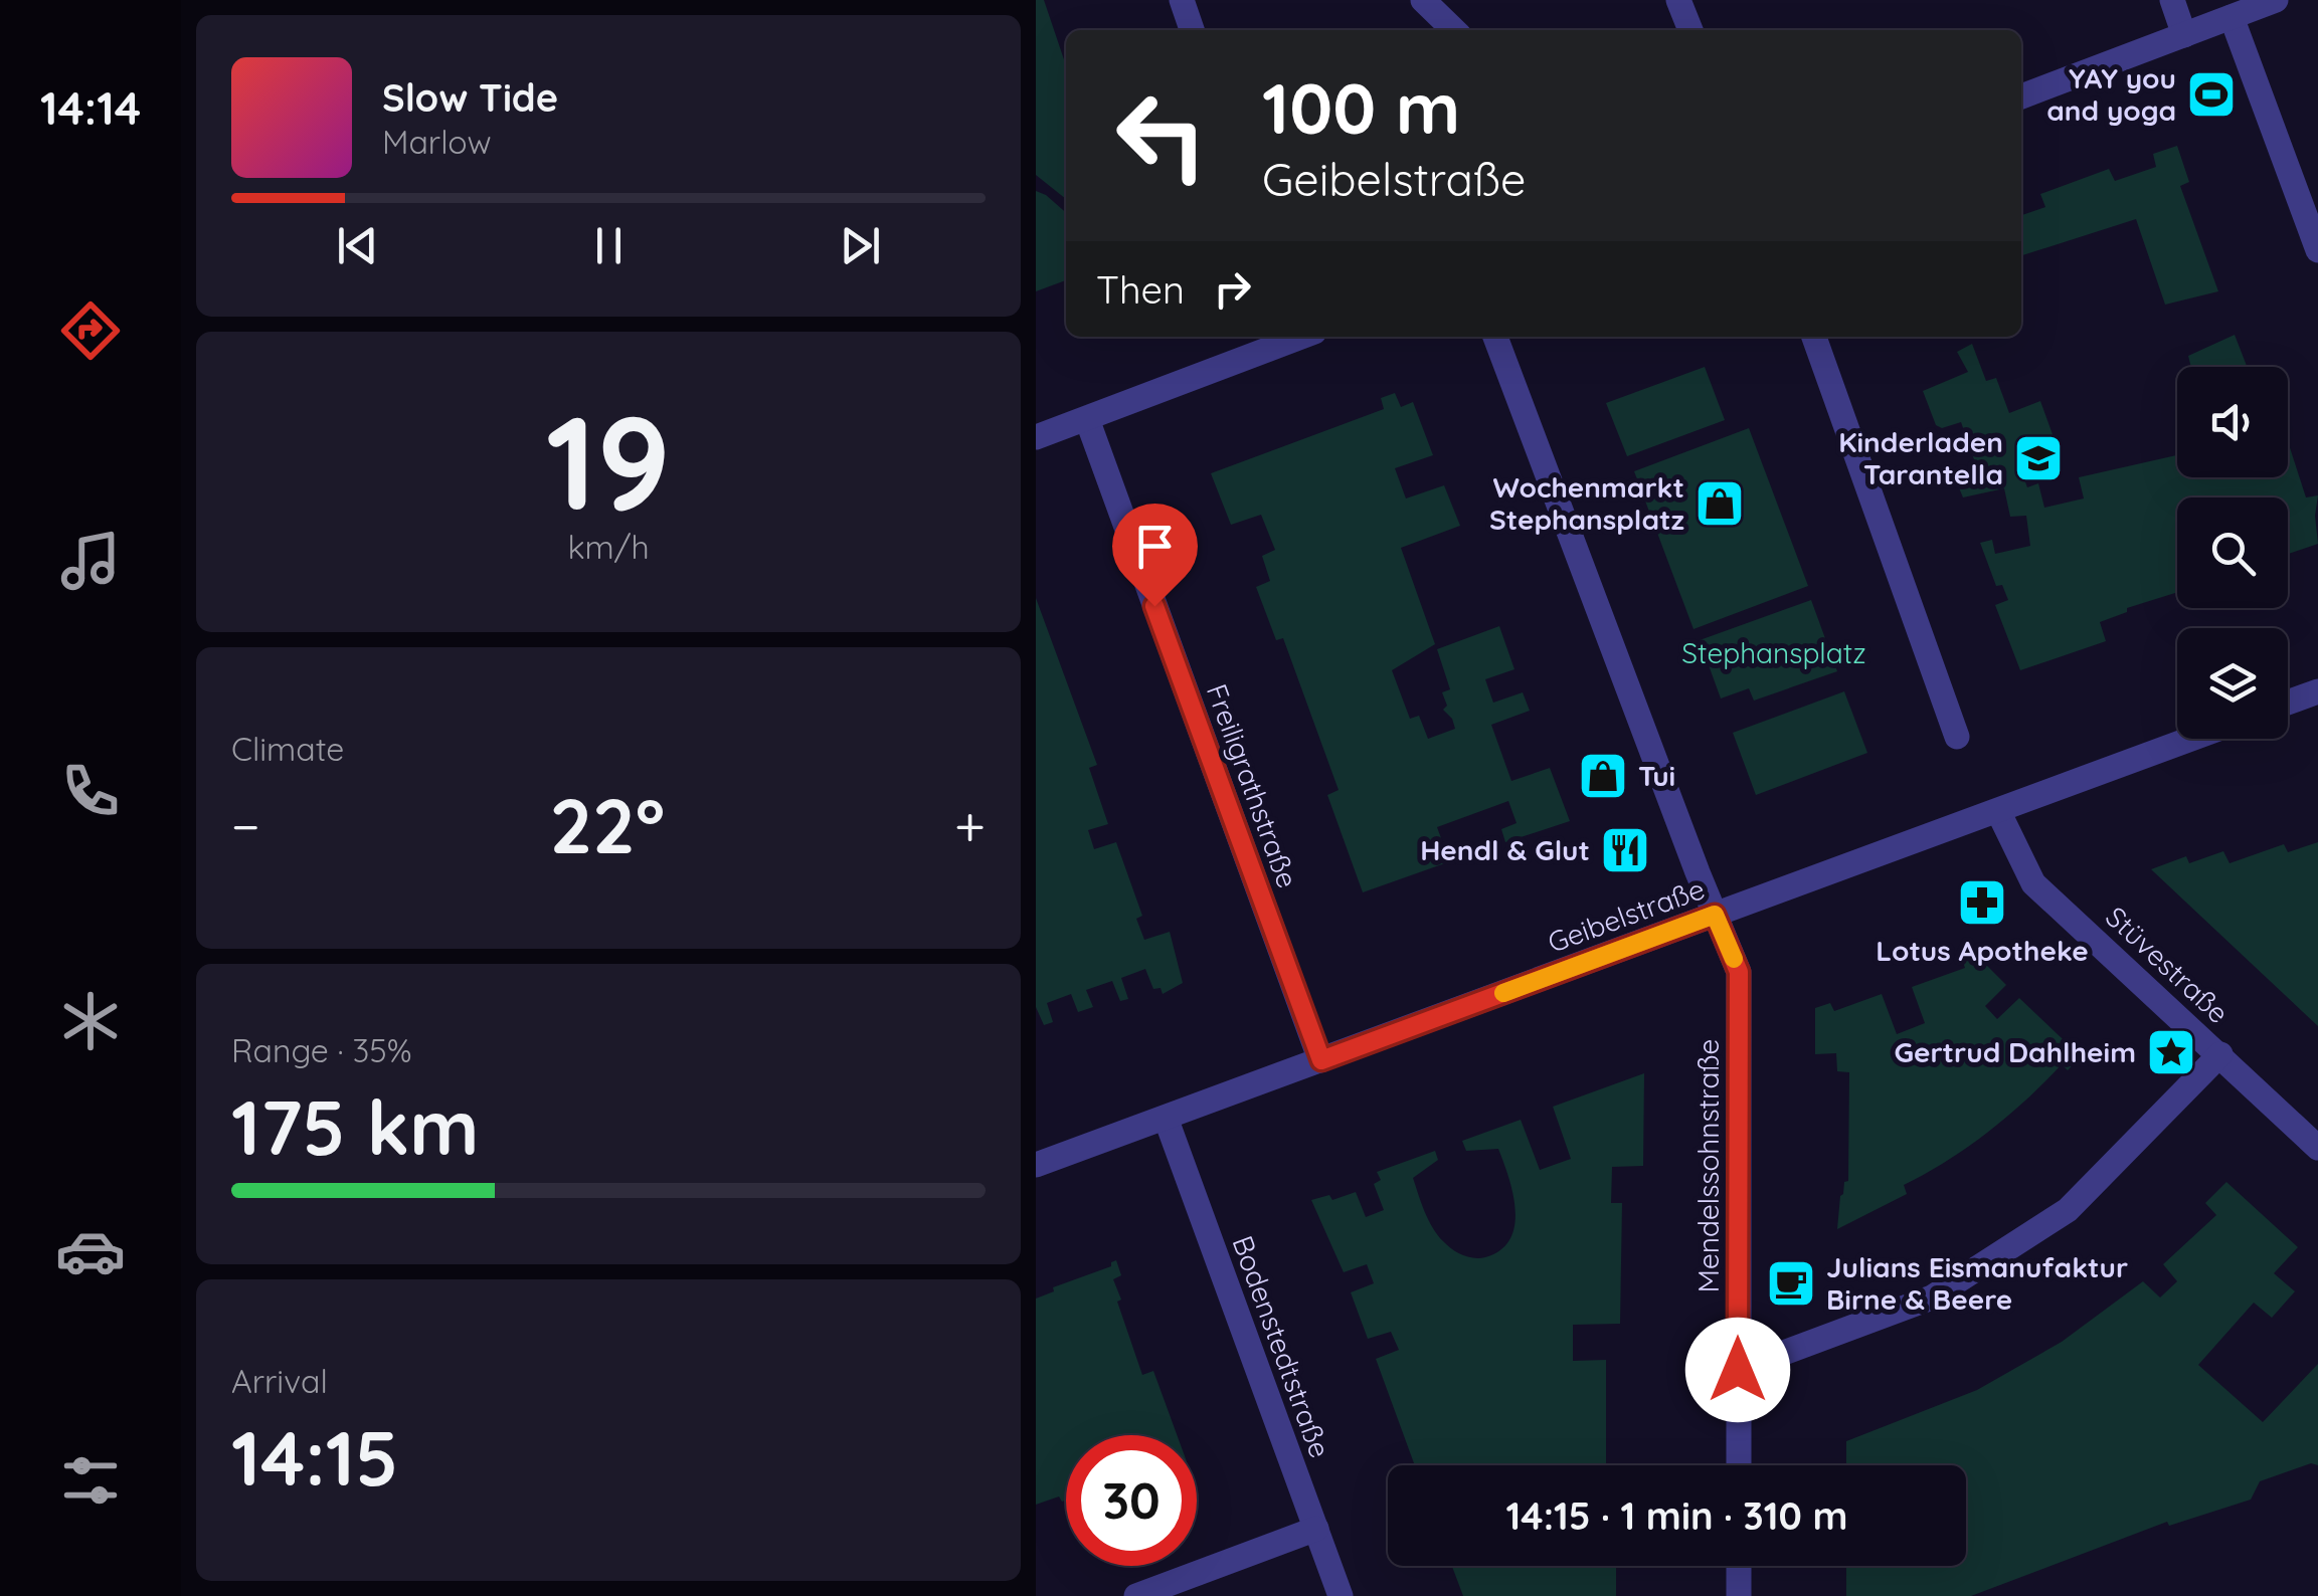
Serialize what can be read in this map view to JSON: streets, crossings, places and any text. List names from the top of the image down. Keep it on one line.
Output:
{"streets":{"street":["Freiligrathstraße","Geibelstraße","Stüvestraße","Mendelssohnstraße","Bodenstedtstraße"]},"crossings":[["Freiligrathstraße","Geibelstraße"],["Geibelstraße","Stüvestraße"],["Geibelstraße","Mendelssohnstraße"],["Geibelstraße","Bodenstedtstraße"]],"parks":["Stephansplatz"],"places":{"sports":["YAY you and yoga"],"school or university":["Kinderladen Tarantella"],"shop":["Wochenmarkt Stephansplatz","Tui"],"restaurant":["Hendl & Glut"],"pharmacy":["Lotus Apotheke"],"place":["Gertrud Dahlheim"],"cafe":["Julians Eismanufaktur Birne & Beere"]},"page":{"tabs":"14:14","turn":["100 m","Geibelstraße"],"song":["Slow Tide","Marlow"],"then":"Then","tile":[["19","km/h"],"Climate",["Range · 35%","175 km"],["Arrival","14:15"]],"heat":["−","22°","+"],"limit":"30","trip":"14:15 · 1 min · 310 m"}}
